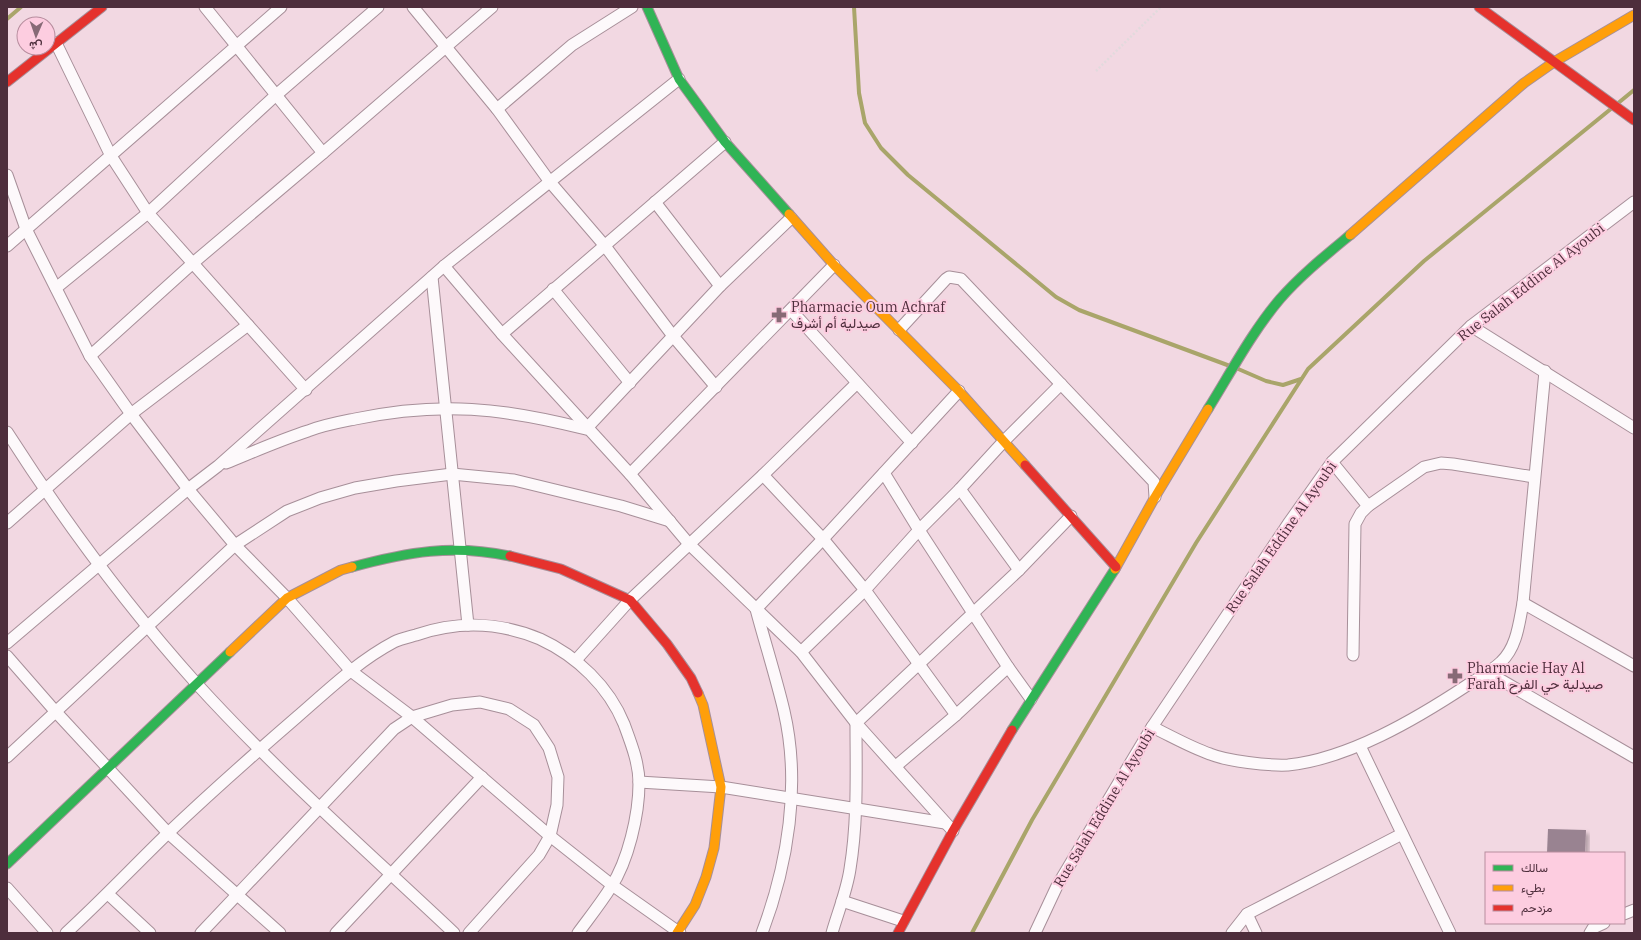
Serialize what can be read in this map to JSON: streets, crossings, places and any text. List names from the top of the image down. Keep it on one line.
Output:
{"streets":{"street":["Rue Salah Eddine Al Ayoubi"]},"places":{"pharmacy":["Pharmacie Oum Achraf صيدلية أم أشرف","Pharmacie Hay Al Farah صيدلية حي الفرح"]},"legend":["سالك","بطيء","مزدحم"],"north":"bottom"}
